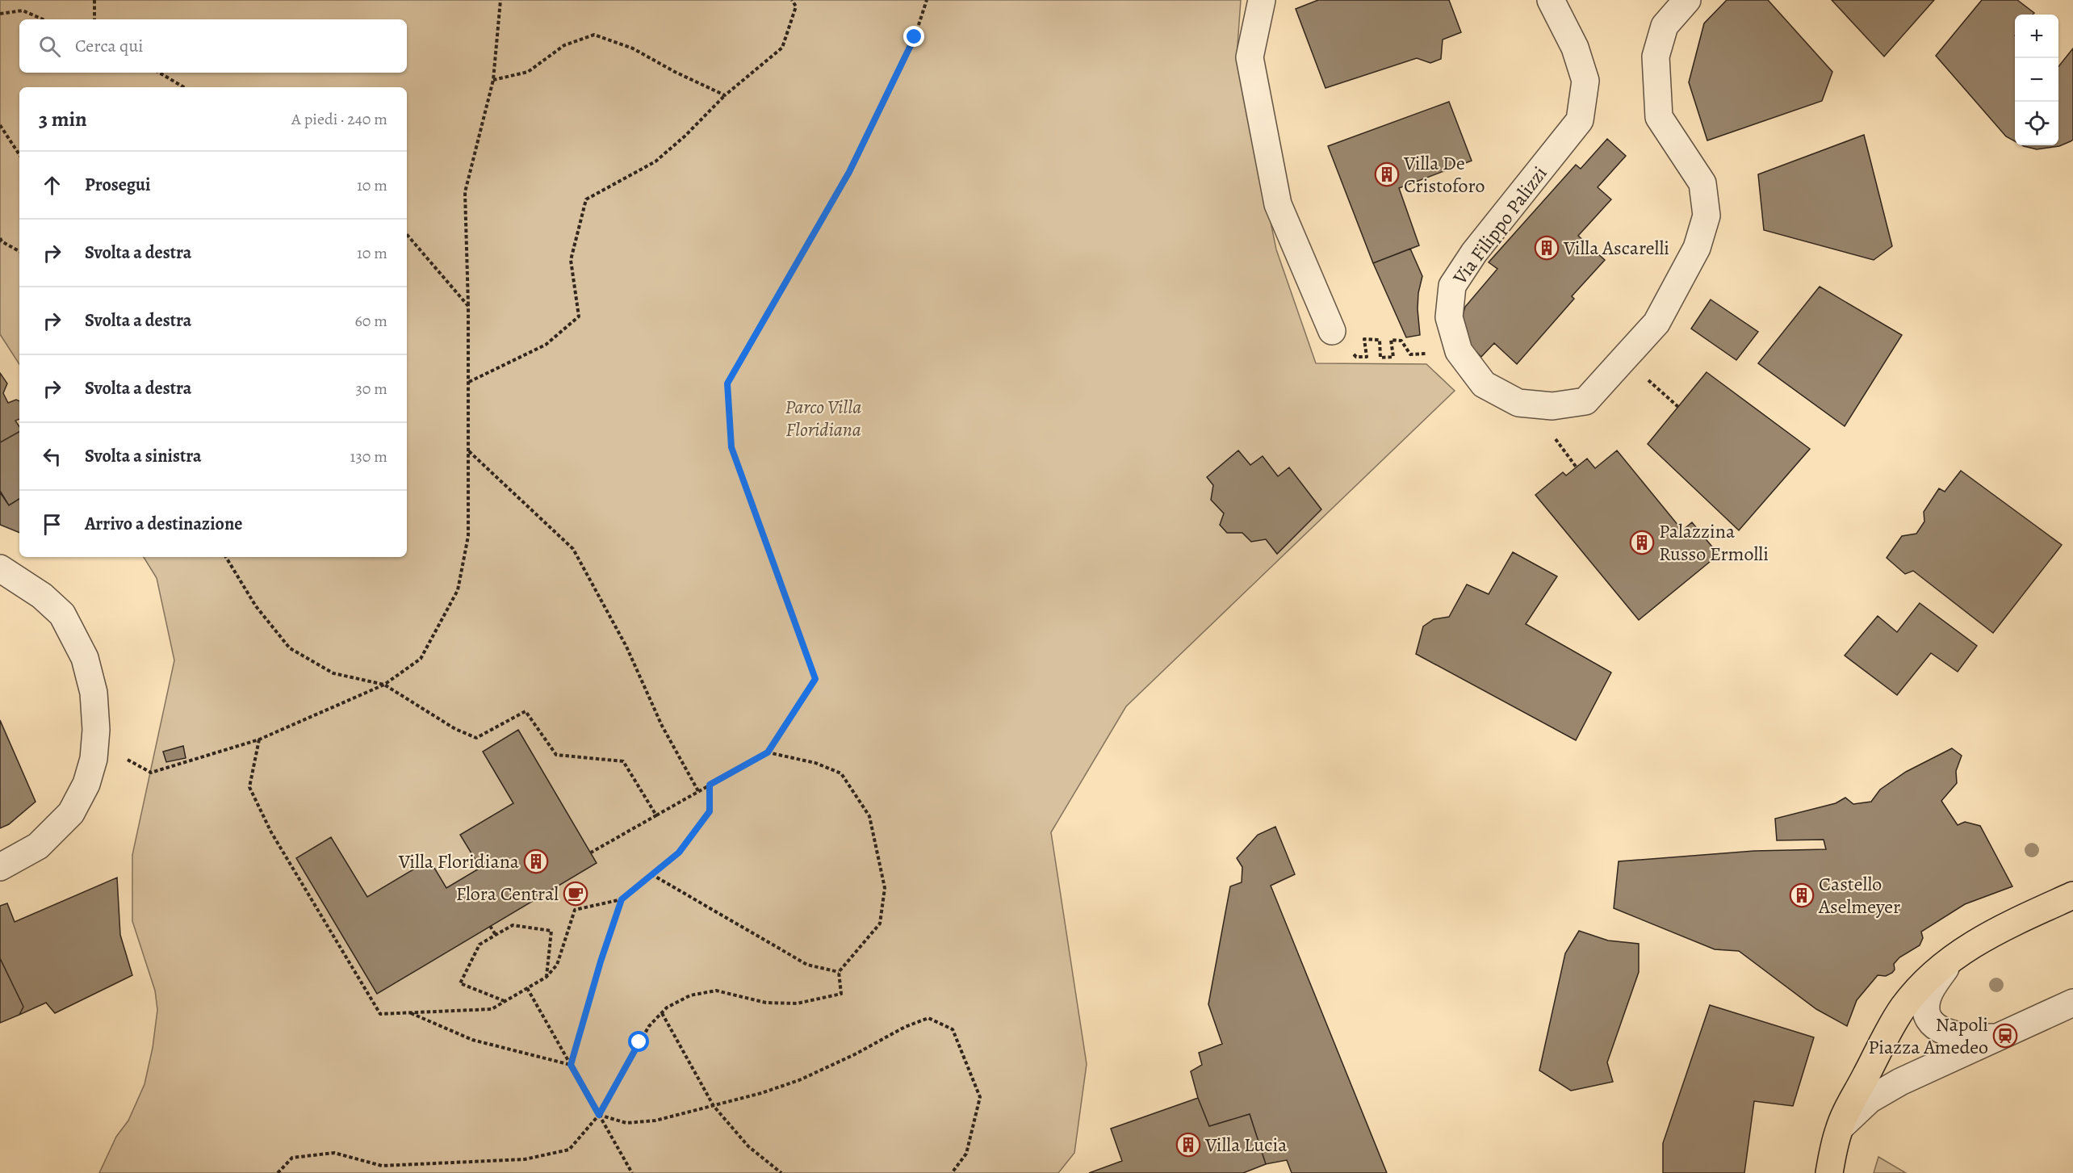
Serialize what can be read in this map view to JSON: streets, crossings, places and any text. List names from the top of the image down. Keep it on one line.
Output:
{"streets":{"street":["Via Filippo Palizzi"]},"parks":["Parco Villa Floridiana"],"places":{"building":["Villa De Cristoforo","Villa Ascarelli","Palazzina Russo Ermolli","Villa Floridiana","Castello Aselmeyer","Villa Lucia"],"cafe":["Flora Central"],"station":["Napoli Piazza Amedeo"]},"page":{"map_buttons":["+","−"],"search":"Cerca qui","heading":["3 min","A piedi · 240 m"],"list":[["Prosegui","10 m"],["Svolta a destra","10 m"],["Svolta a destra","60 m"],["Svolta a destra","30 m"],["Svolta a sinistra","130 m"],"Arrivo a destinazione"]}}
